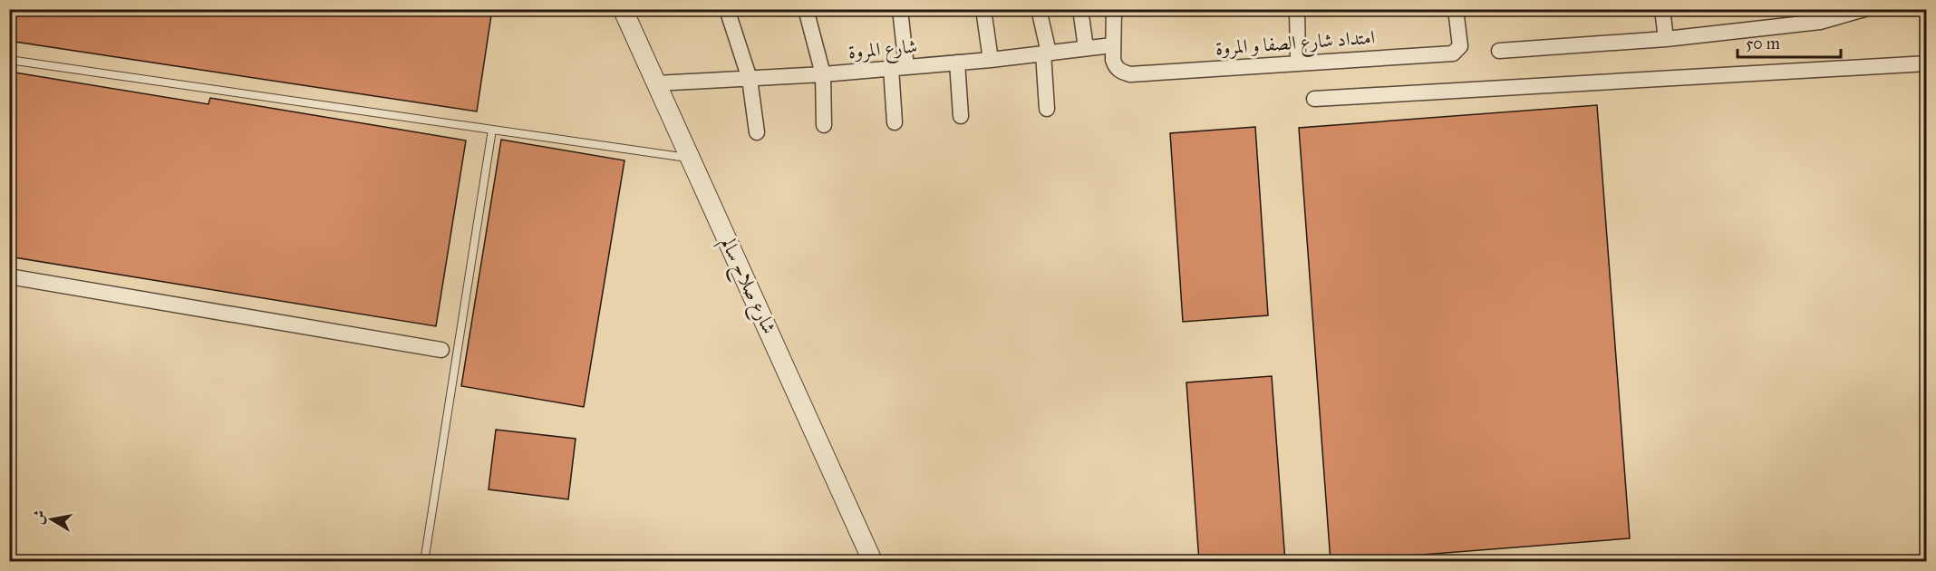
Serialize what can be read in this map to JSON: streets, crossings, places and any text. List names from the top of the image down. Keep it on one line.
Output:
{"streets":{"street":["امتداد شارع الصفا و المروة","شارع المروة","شارع صلاح سالم"]},"crossings":[["امتداد شارع الصفا و المروة","شارع المروة"],["شارع المروة","شارع صلاح سالم"]],"scale_bar":"50 m","north":"left"}
